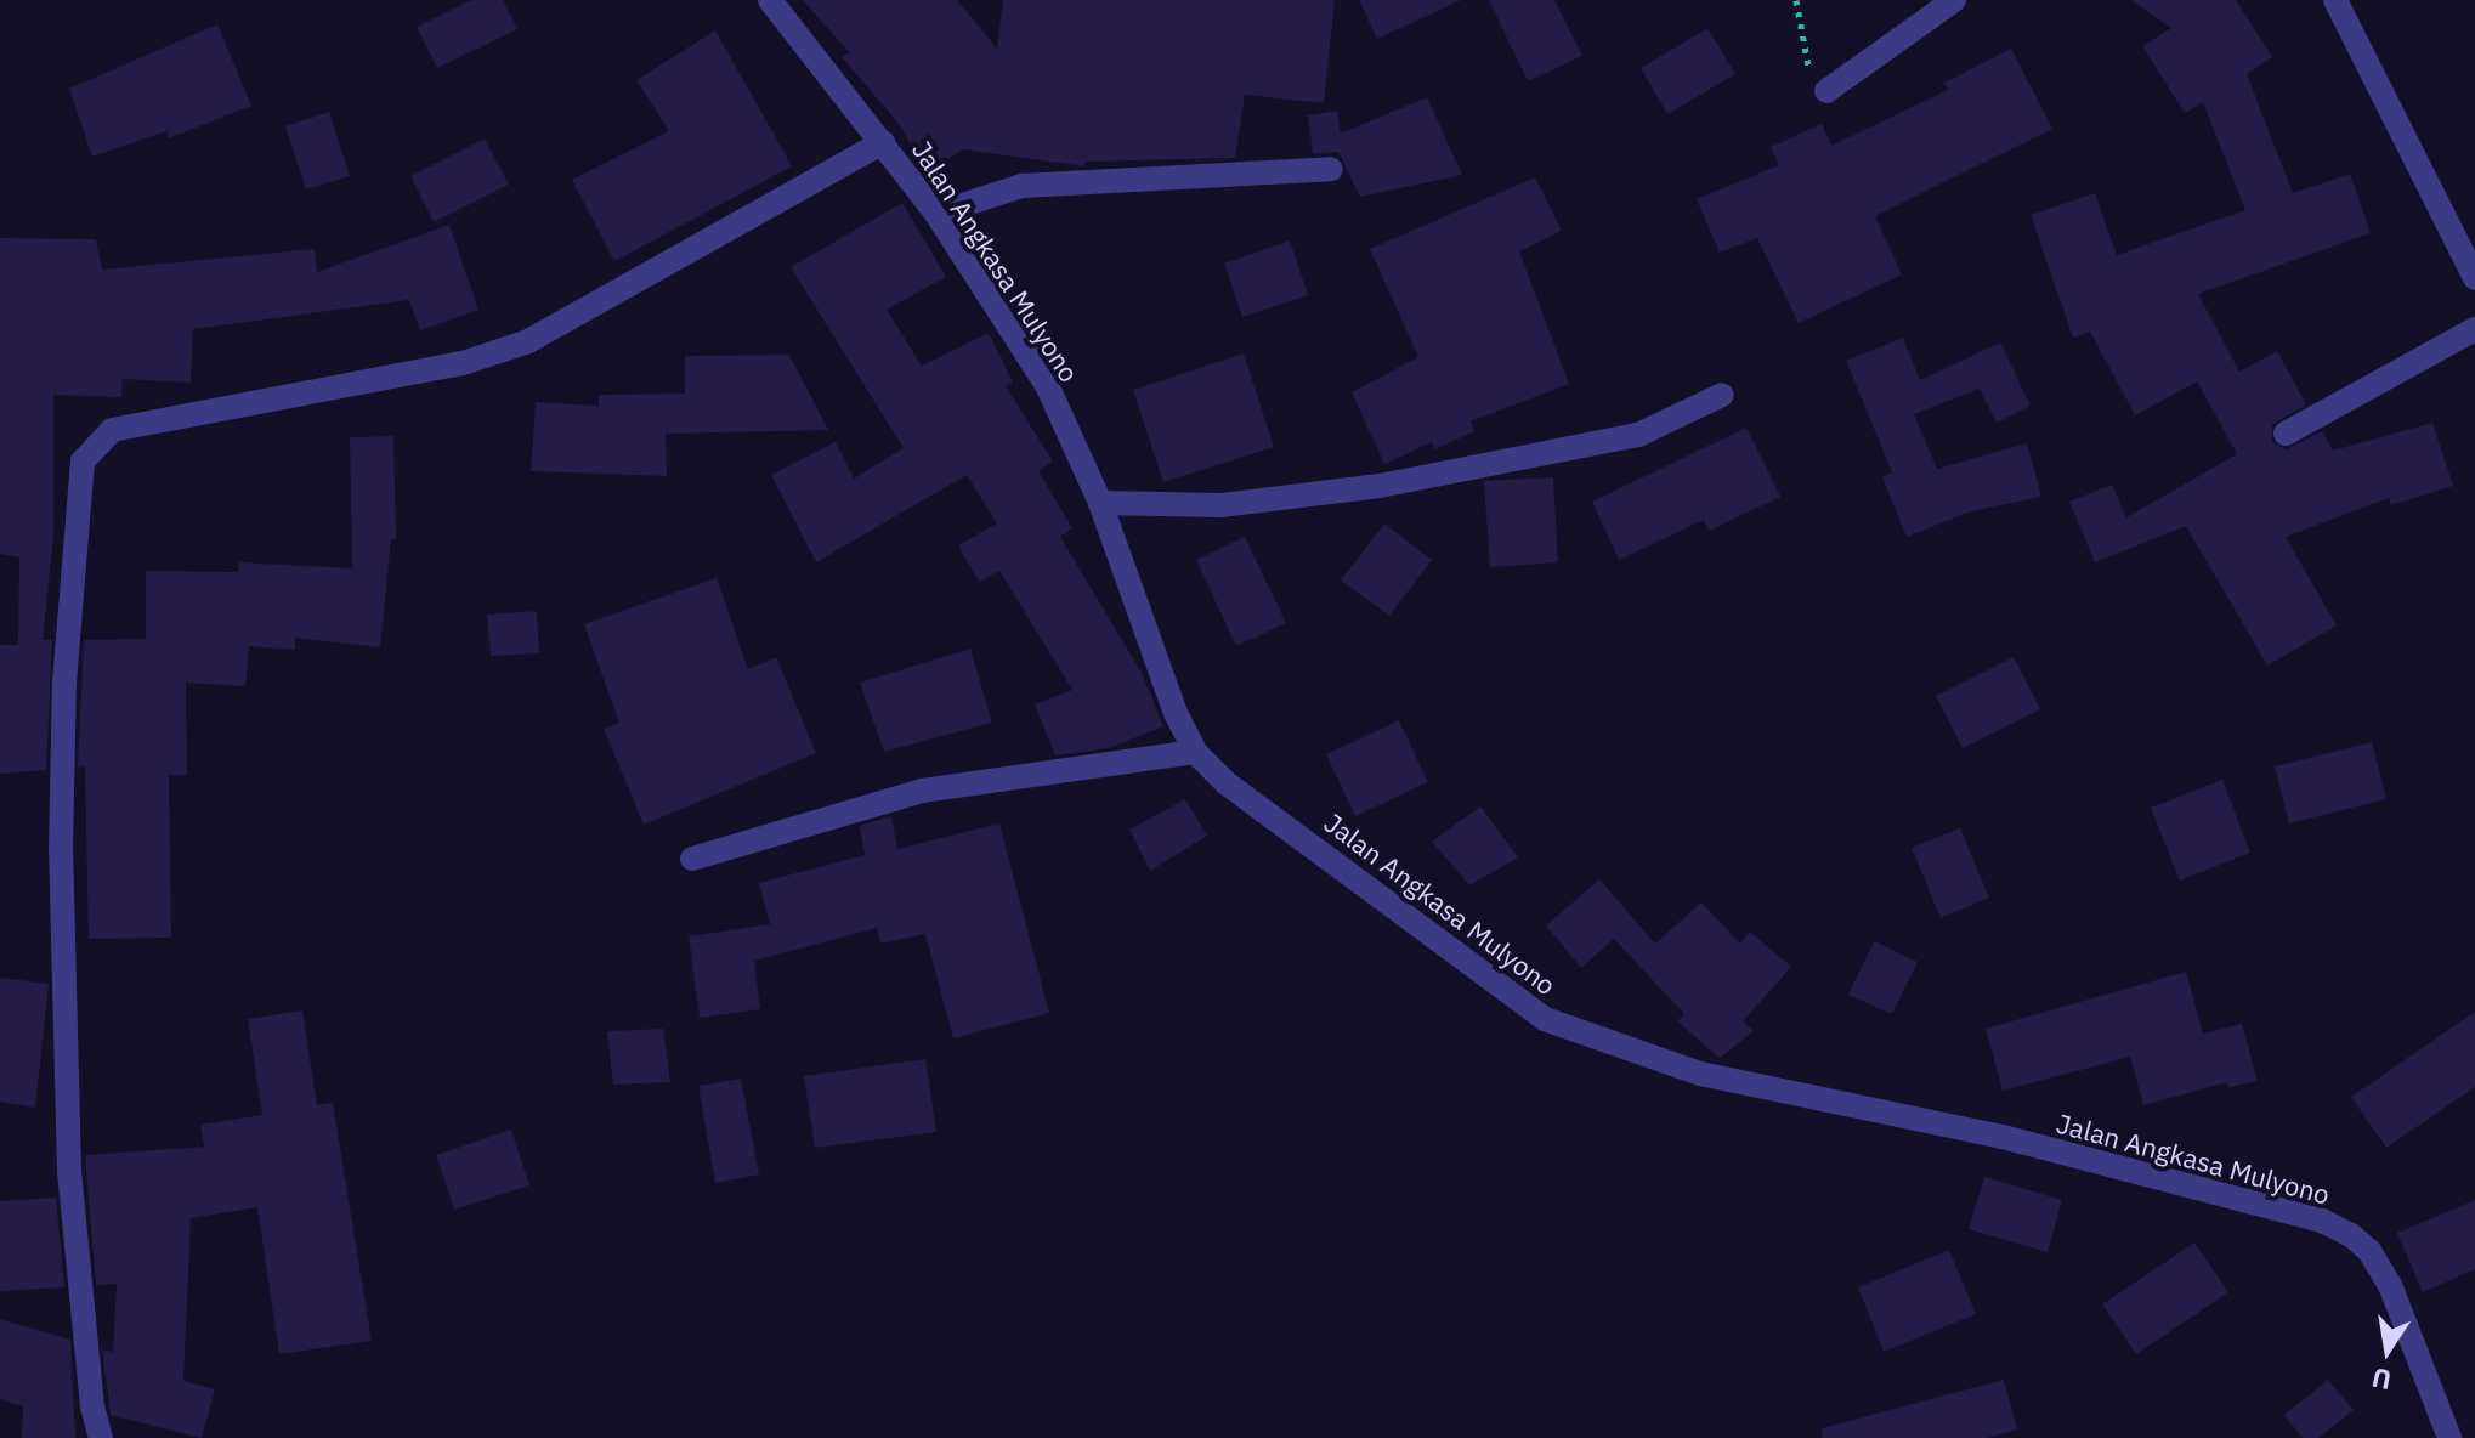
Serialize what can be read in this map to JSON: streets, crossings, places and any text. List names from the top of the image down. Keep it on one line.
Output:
{"streets":{"street":["Jalan Angkasa Mulyono"]},"north":"bottom"}
